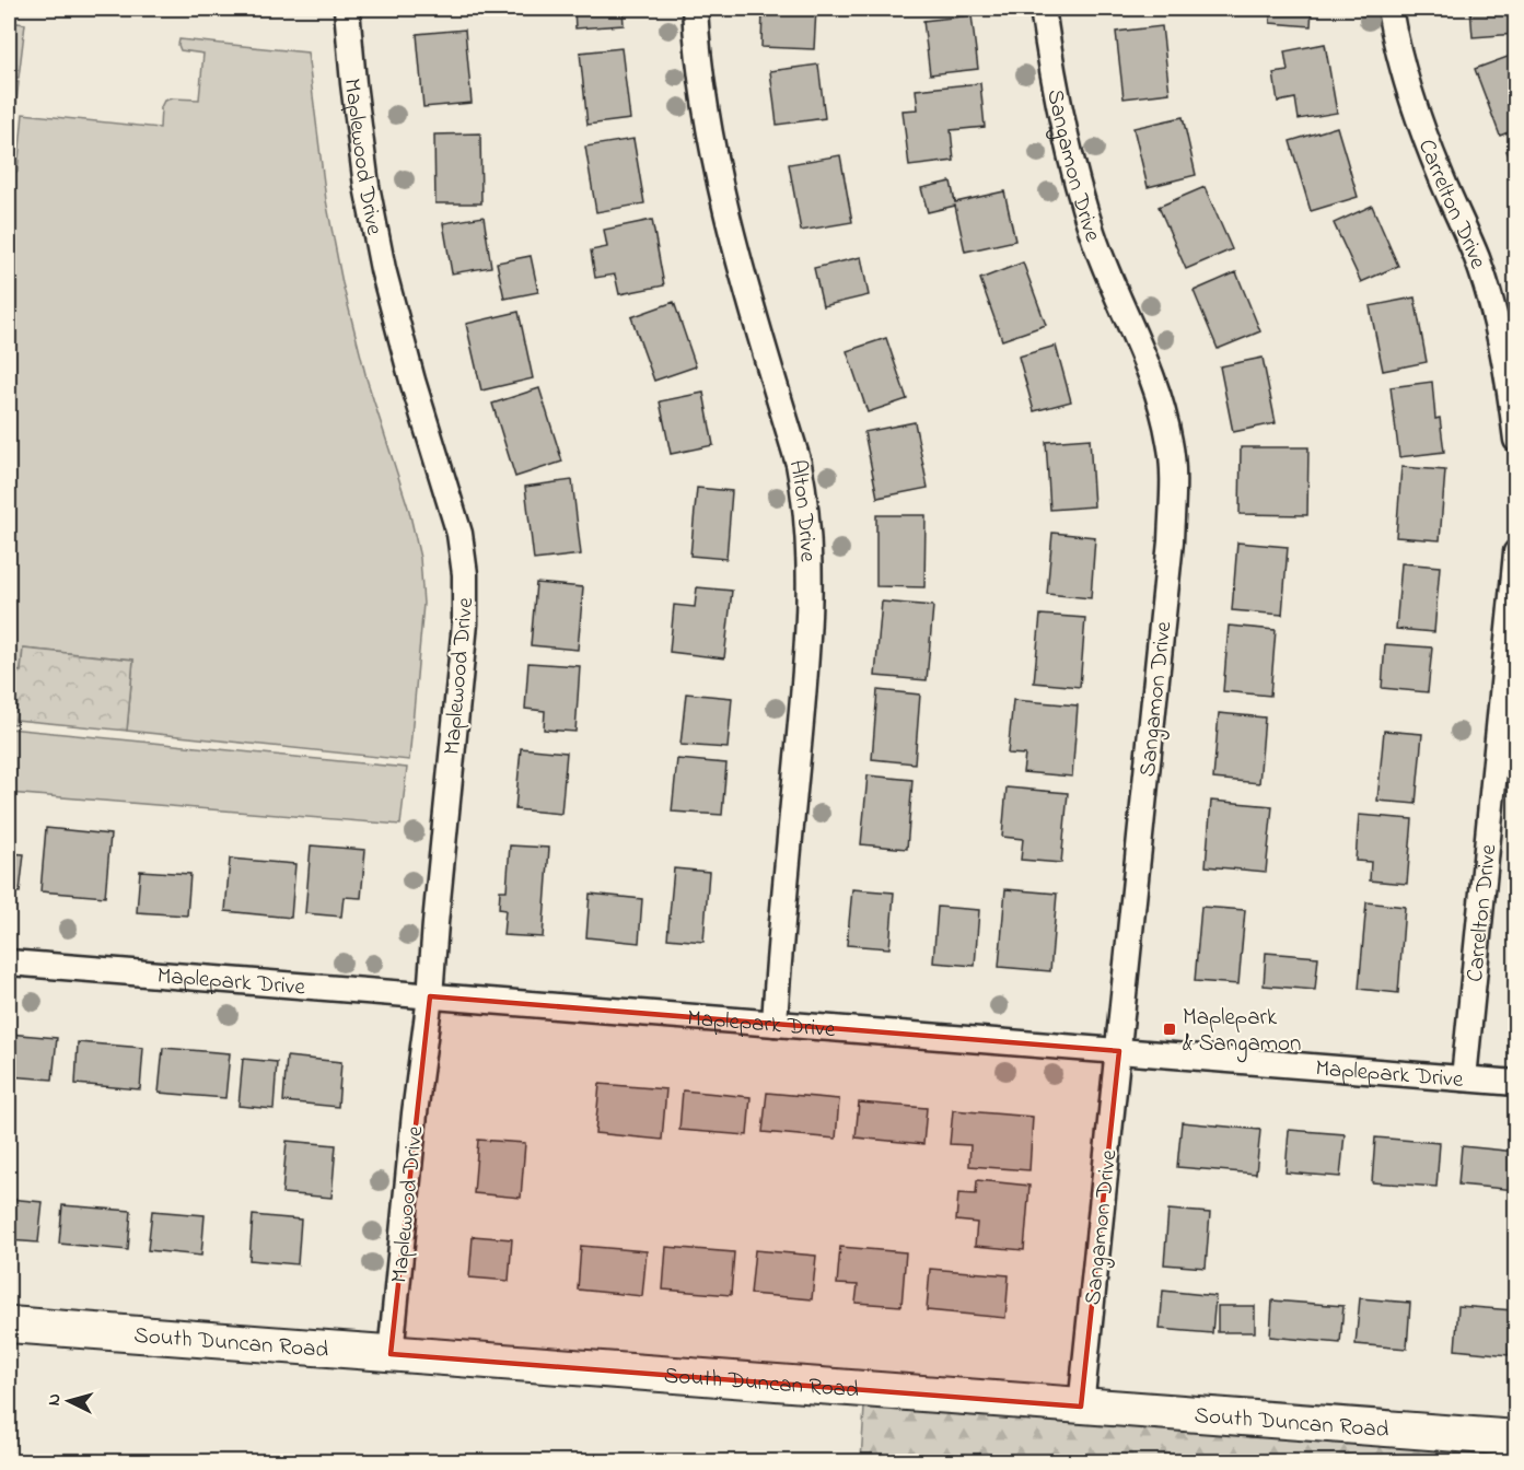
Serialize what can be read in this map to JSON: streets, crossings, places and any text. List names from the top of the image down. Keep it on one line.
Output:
{"streets":{"main road":["South Duncan Road"],"street":["Maplewood Drive","Sangamon Drive","Carrelton Drive","Alton Drive","Maplepark Drive"]},"crossings":[["Maplewood Drive","Maplepark Drive"],["Maplewood Drive","South Duncan Road"],["Sangamon Drive","Maplepark Drive"],["Sangamon Drive","South Duncan Road"],["Carrelton Drive","Maplepark Drive"],["Alton Drive","Maplepark Drive"]],"places":{"transit":["Maplepark & Sangamon"]},"north":"left"}
